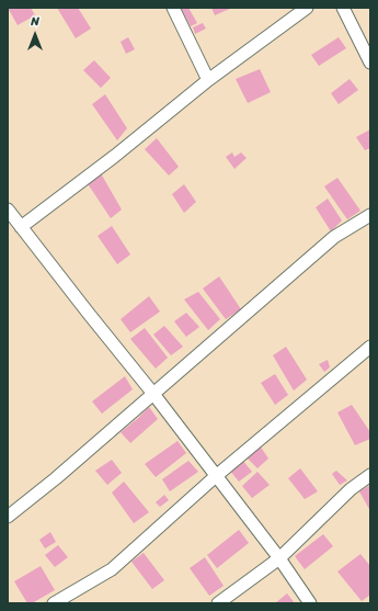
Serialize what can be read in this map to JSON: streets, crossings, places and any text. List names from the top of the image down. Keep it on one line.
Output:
{"north":"top"}
